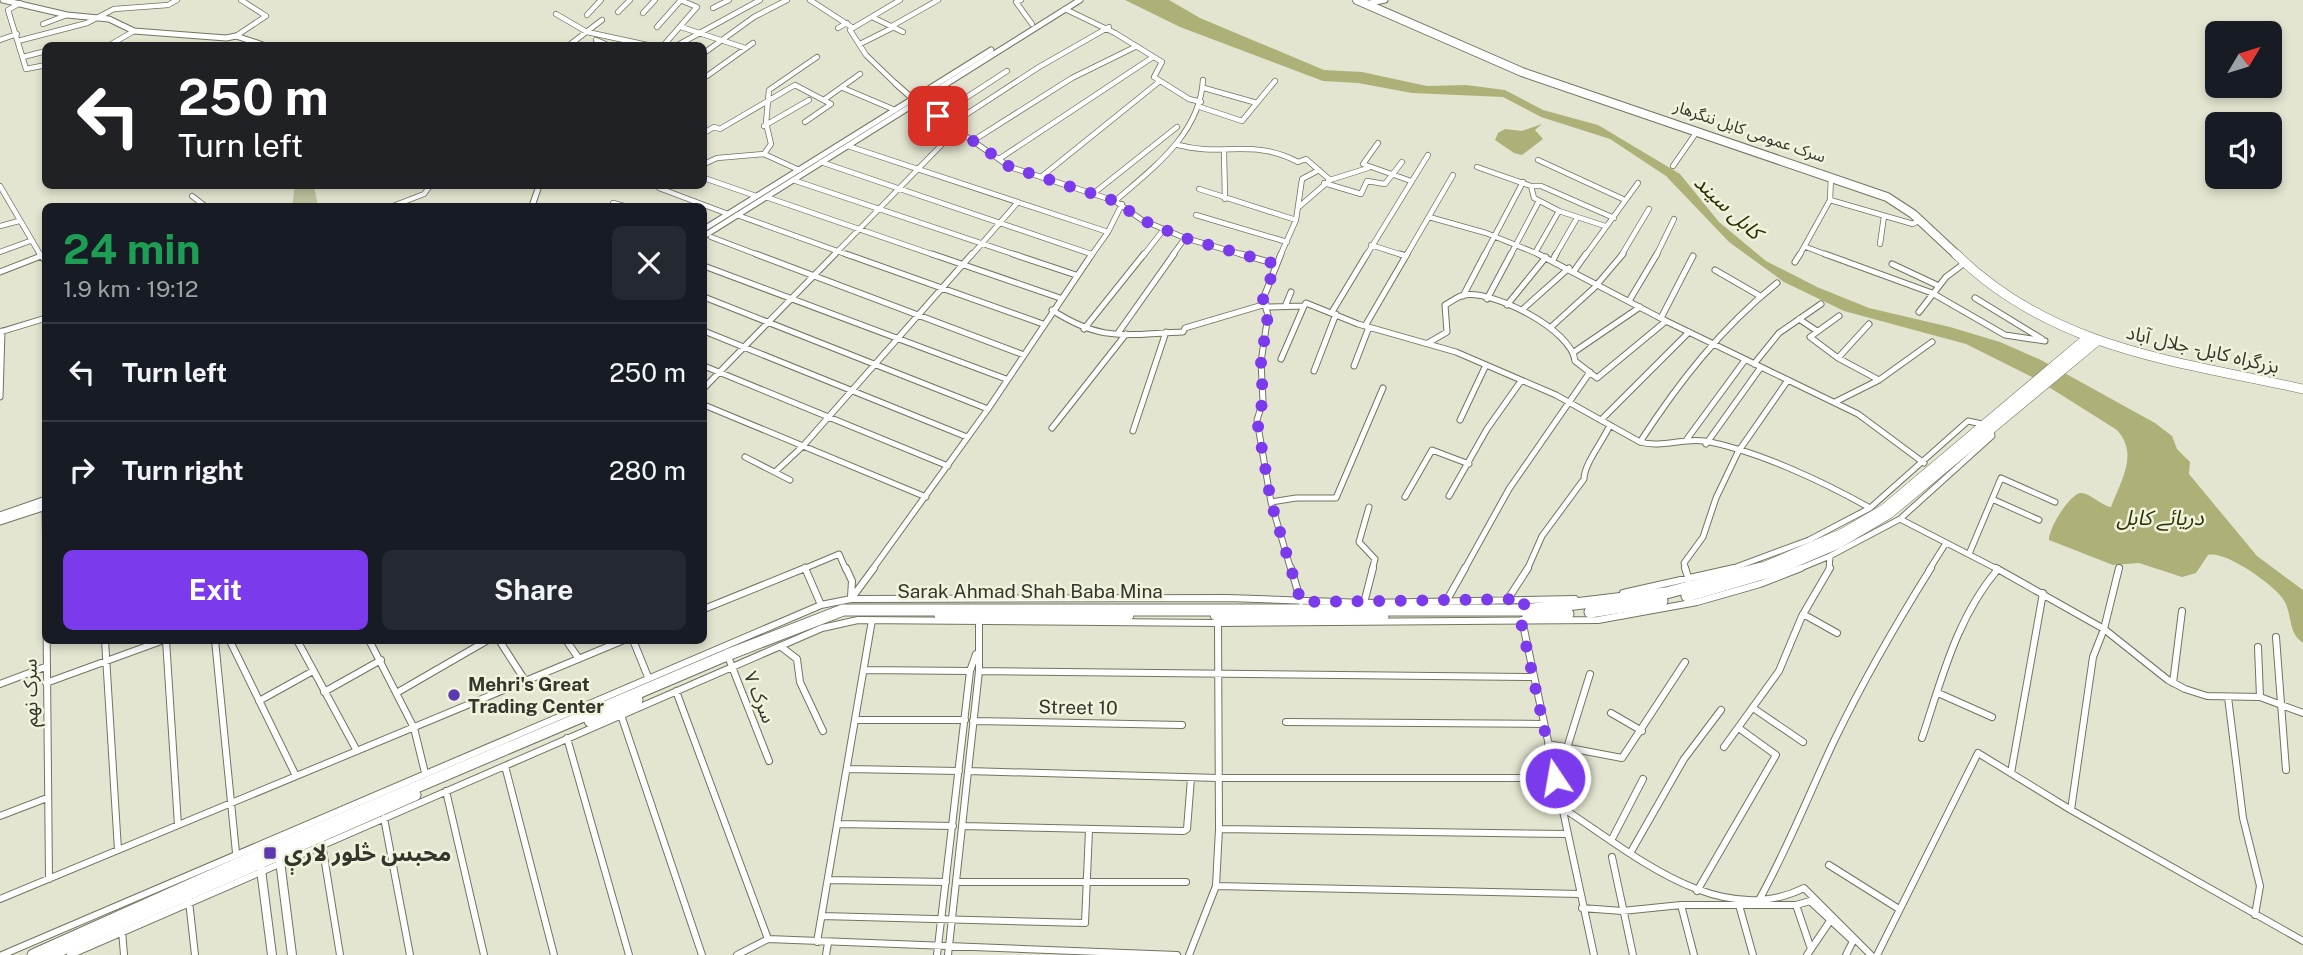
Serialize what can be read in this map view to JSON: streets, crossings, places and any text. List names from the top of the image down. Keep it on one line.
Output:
{"streets":{"highway":["سرک عمومی کابل ننگرهار","بزرگراه کابل- جلال آباد","Sarak Ahmad Shah Baba Mina"],"street":["سرک نهم","سرک ۷","Street 10"]},"crossings":[["سرک عمومی کابل ننگرهار","بزرگراه کابل- جلال آباد"],["Sarak Ahmad Shah Baba Mina","سرک ۷"]],"water":["کابل سيند","دریائے کابل"],"places":{"other":["Mehri's Great Trading Center"],"transit":["محبس څلور لارې"]},"north":"top right","page":{"turn":["250 m","Turn left"],"heading":["24 min","1.9 km · 19:12"],"list":[{"name":"Turn left","value":"250 m"},{"name":"Turn right","value":"280 m"}],"buttons":["Exit","Share"]}}
